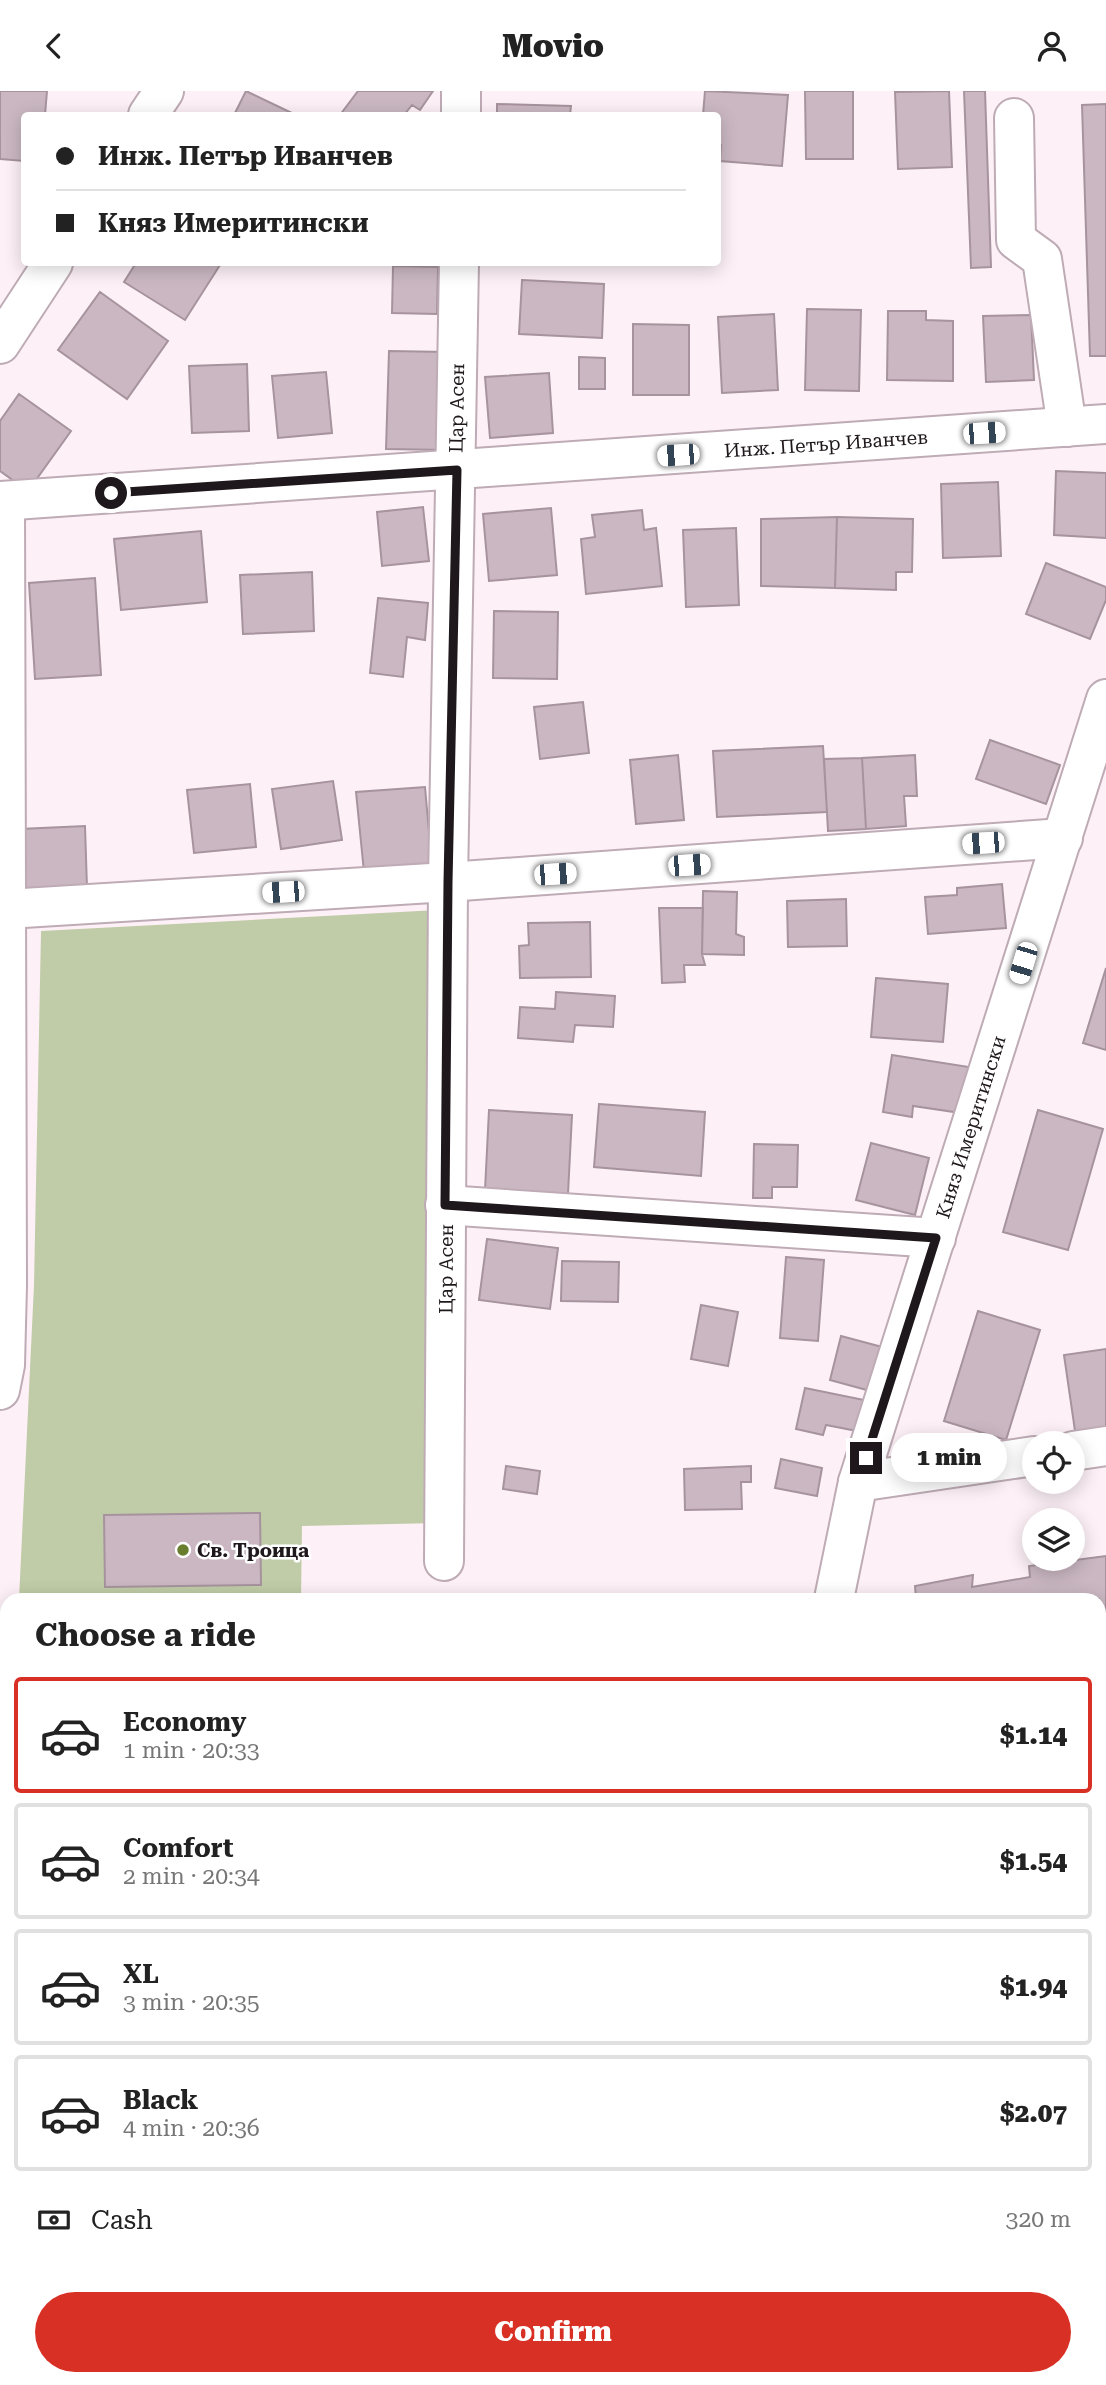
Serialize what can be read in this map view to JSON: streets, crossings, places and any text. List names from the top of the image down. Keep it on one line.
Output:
{"streets":{"street":["Цар Асен","Инж. Петър Иванчев","Княз Имеритински"]},"crossings":[["Цар Асен","Инж. Петър Иванчев"]],"places":["Св. Троица"],"page":{"header":"Movio","banner":["Инж. Петър Иванчев","Княз Имеритински"],"bubble":"1 min","heading":"Choose a ride","list":[{"name":"Economy","note":"1 min · 20:33","value":"$1.14"},{"name":"Comfort","note":"2 min · 20:34","value":"$1.54"},{"name":"XL","note":"3 min · 20:35","value":"$1.94"},{"name":"Black","note":"4 min · 20:36","value":"$2.07"}],"pay":["Cash","320 m"],"buttons":"Confirm"}}
